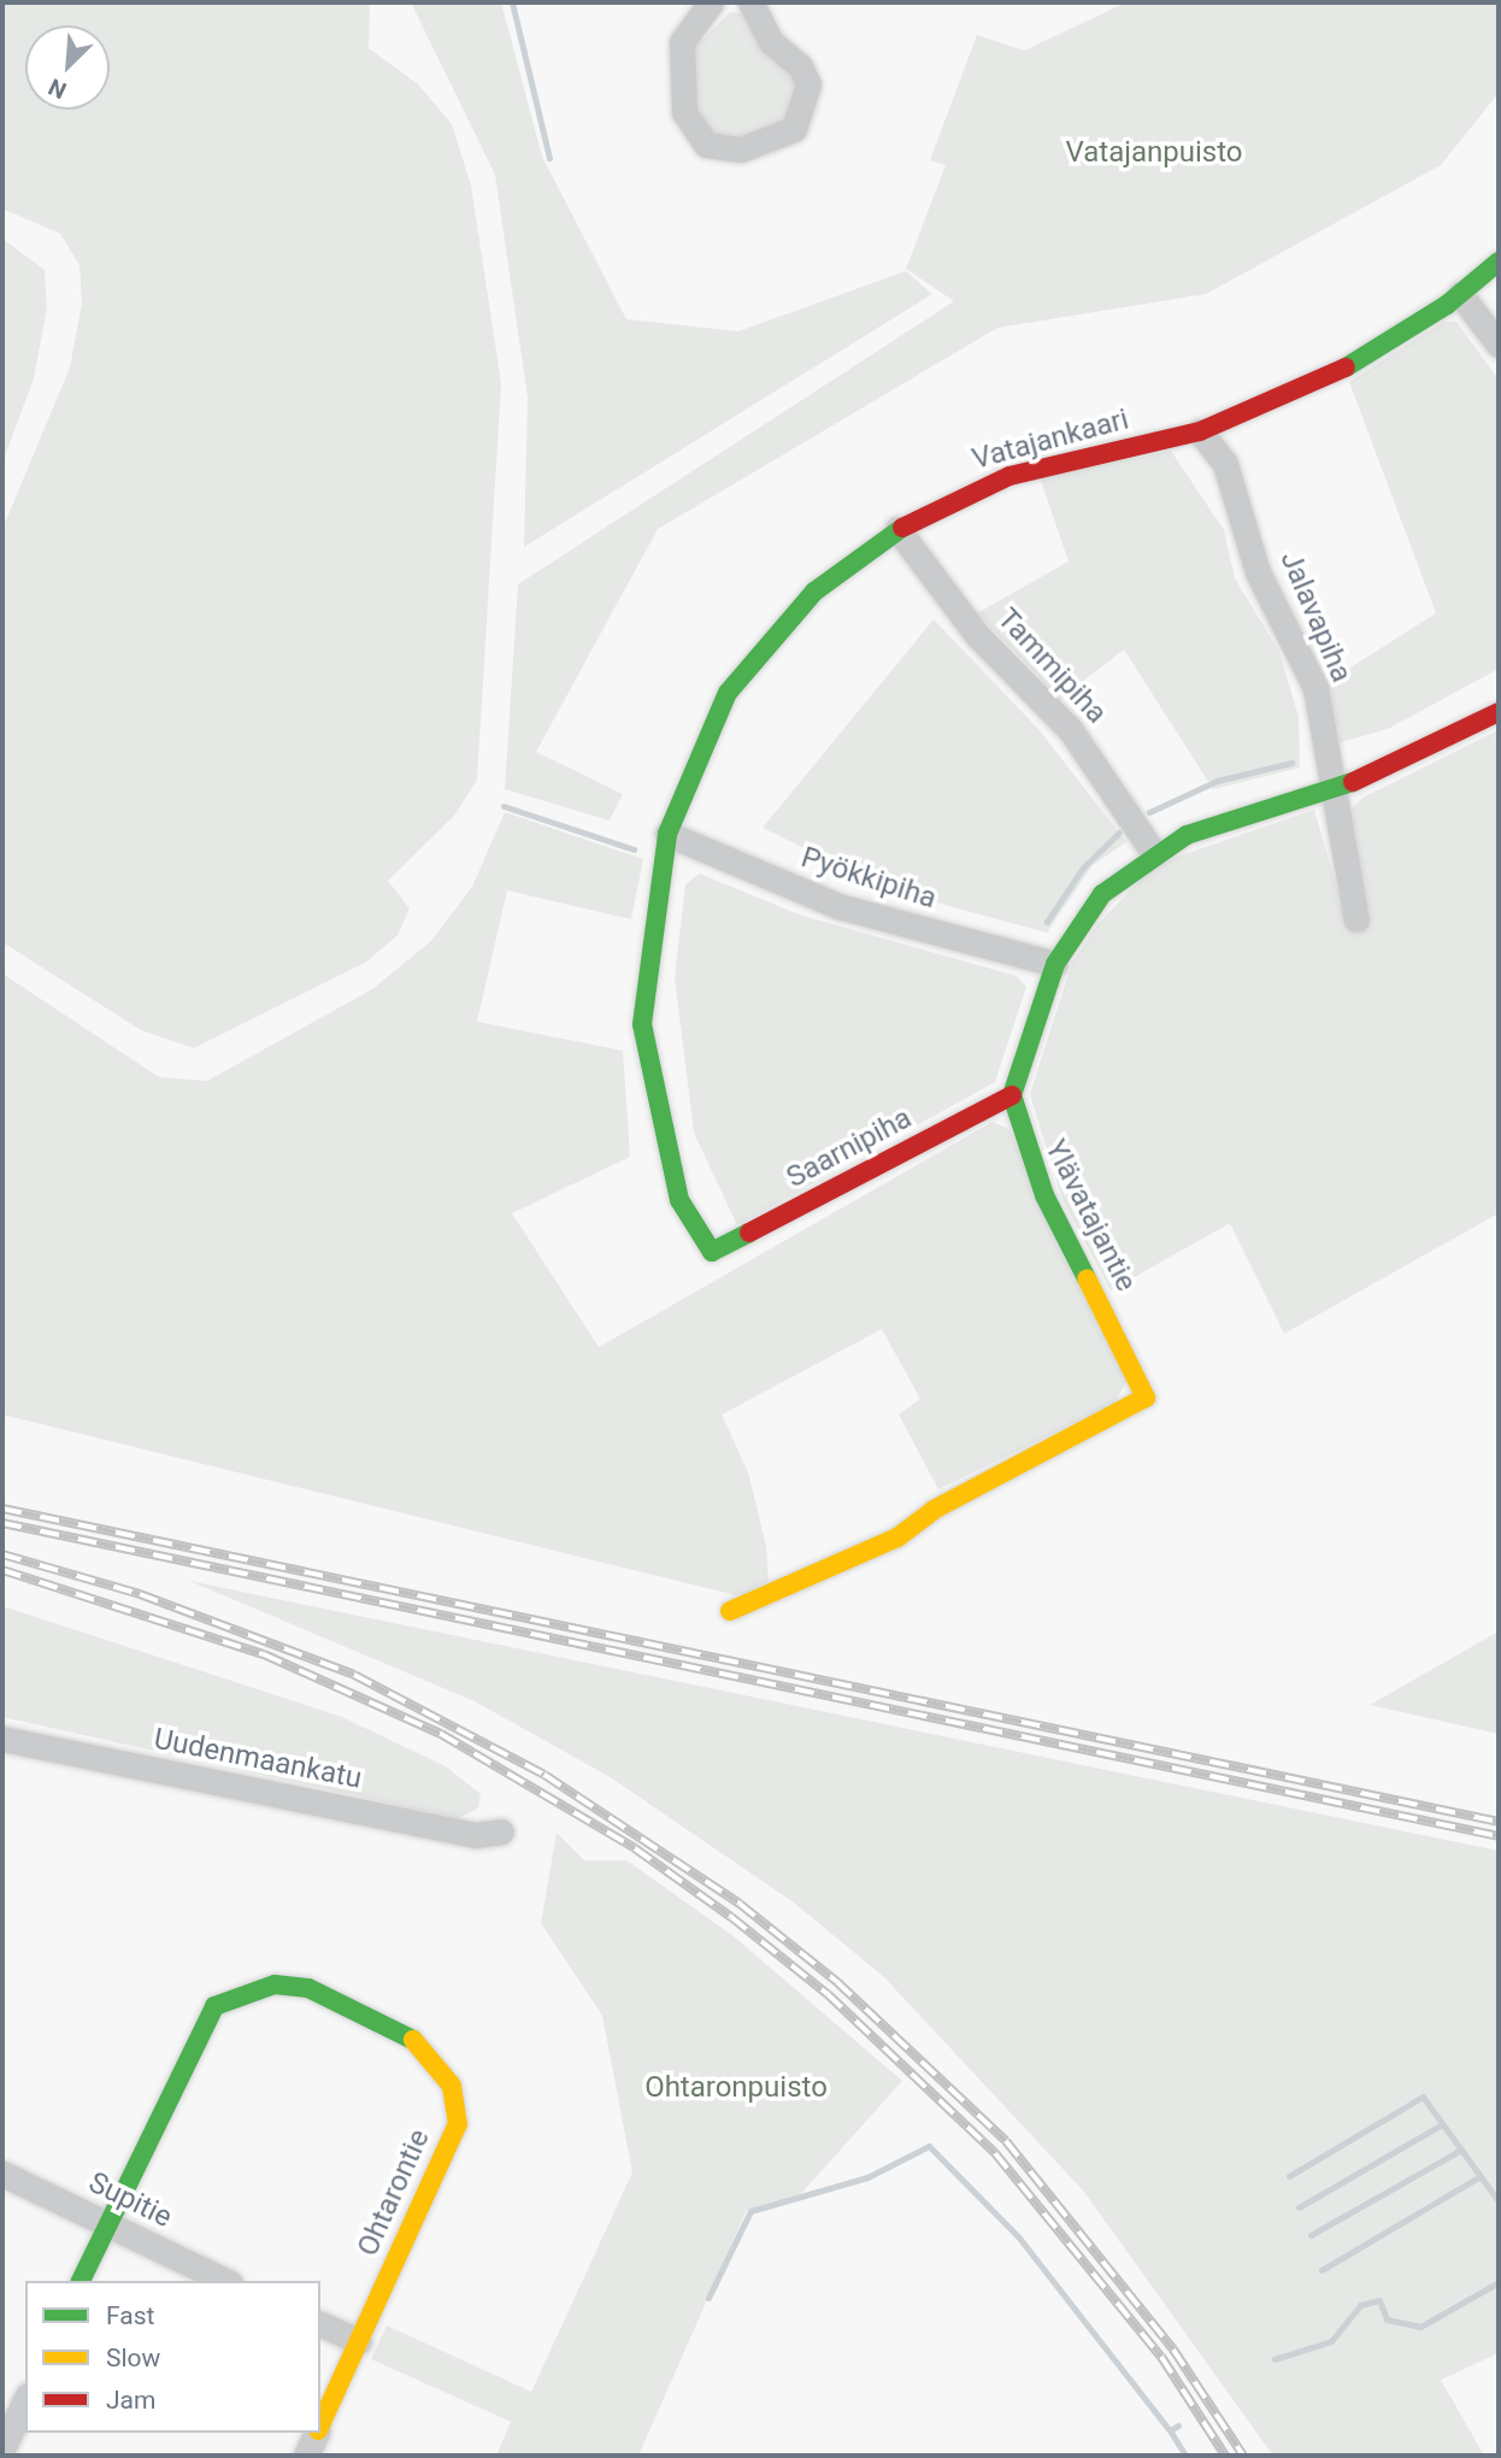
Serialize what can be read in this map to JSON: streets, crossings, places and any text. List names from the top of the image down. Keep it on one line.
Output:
{"streets":{"street":["Vatajankaari","Jalavapiha","Tammipiha","Pyökkipiha","Saarnipiha","Ylävatajantie","Uudenmaankatu","Ohtarontie","Supitie"]},"crossings":[["Vatajankaari","Jalavapiha"],["Vatajankaari","Tammipiha"],["Vatajankaari","Pyökkipiha"],["Vatajankaari","Saarnipiha"],["Saarnipiha","Ylävatajantie"],["Ohtarontie","Supitie"]],"parks":["Vatajanpuisto","Ohtaronpuisto"],"legend":["Fast","Slow","Jam"],"north":"bottom left"}
